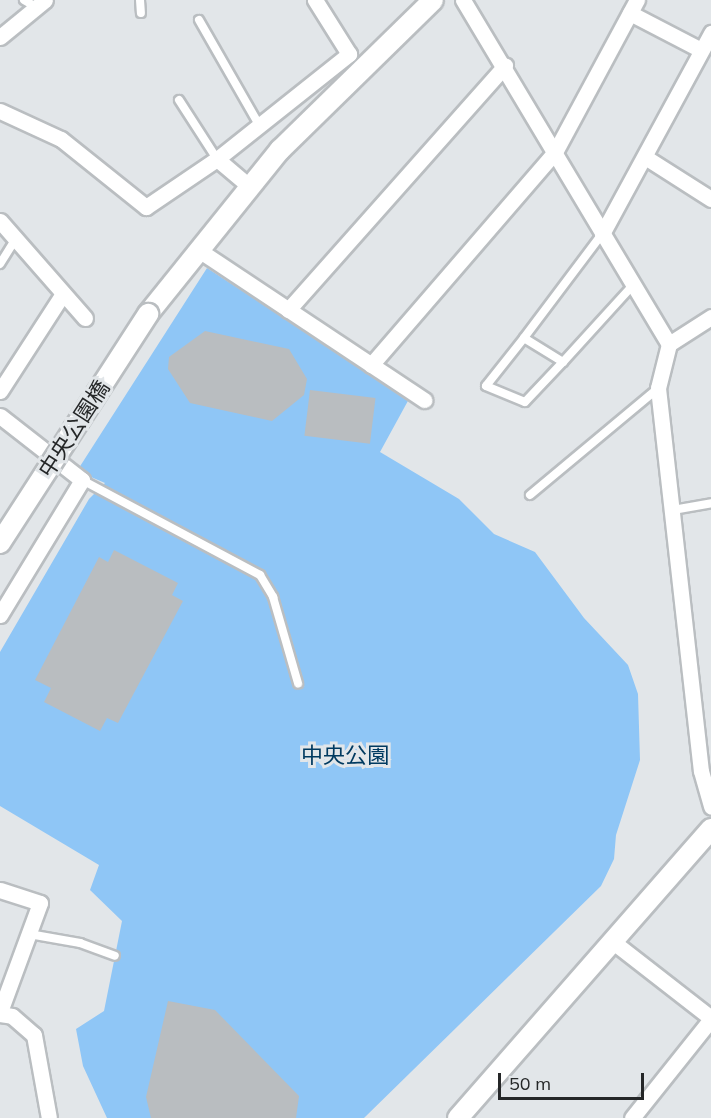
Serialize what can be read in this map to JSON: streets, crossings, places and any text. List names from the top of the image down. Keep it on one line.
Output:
{"streets":{"street":["中央公園橋"]},"parks":["中央公園"],"scale_bar":"50 m"}
